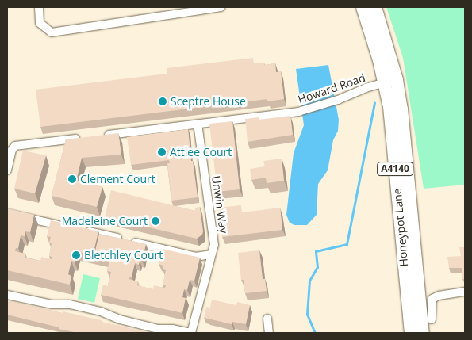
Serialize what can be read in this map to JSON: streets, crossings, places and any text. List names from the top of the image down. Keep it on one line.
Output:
{"streets":{"main road":["A4140","Honeypot Lane"],"street":["Howard Road","Unwin Way"]},"crossings":[["Howard Road","Unwin Way"],["Howard Road","Honeypot Lane"]],"places":["Sceptre House","Attlee Court","Clement Court","Madeleine Court","Bletchley Court"]}
